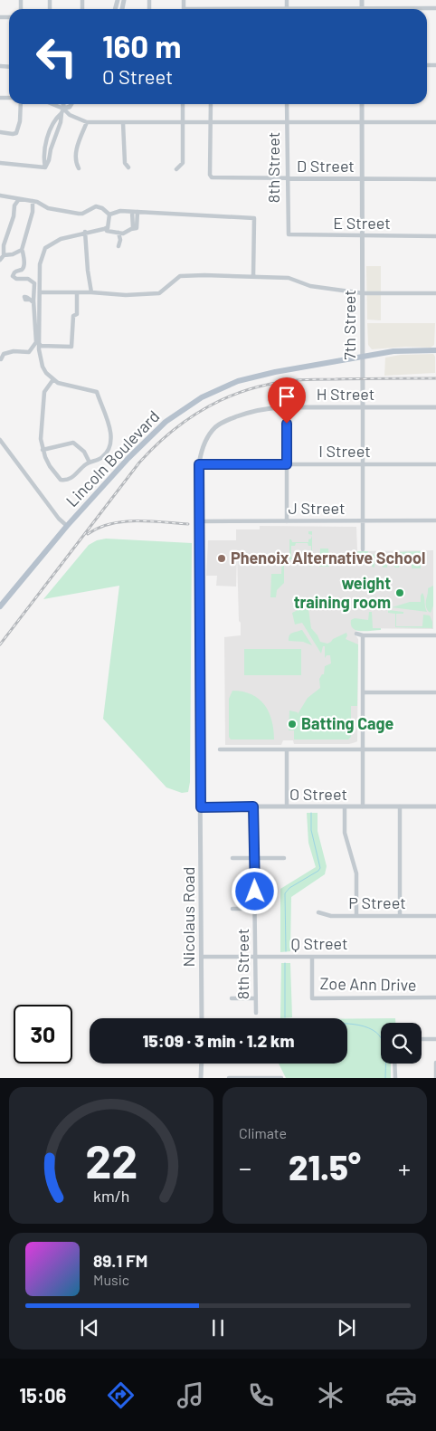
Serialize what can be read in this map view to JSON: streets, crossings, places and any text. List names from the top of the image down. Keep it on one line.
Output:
{"streets":{"main road":["Lincoln Boulevard"],"street":["D Street","8th Street","E Street","7th Street","H Street","I Street","J Street","O Street","P Street","Nicolaus Road","Q Street","Zoe Ann Drive"]},"crossings":[["D Street","8th Street"],["D Street","7th Street"],["8th Street","E Street"],["8th Street","O Street"],["8th Street","Q Street"],["E Street","7th Street"],["7th Street","H Street"],["7th Street","I Street"],["7th Street","Lincoln Boulevard"],["7th Street","J Street"],["H Street","Nicolaus Road"],["I Street","Nicolaus Road"],["J Street","Nicolaus Road"],["O Street","Nicolaus Road"],["Nicolaus Road","Q Street"],["Q Street","Zoe Ann Drive"]],"places":["Phenoix Alternative School","weight training room","Batting Cage"],"page":{"turn":["160 m","O Street"],"limit":"30","trip":"15:09 · 3 min · 1.2 km","tile":"Climate","heat":["−","21.5°","+"],"song":["89.1 FM","Music"],"tabs":"15:06","gauge":["22","km/h"]}}
